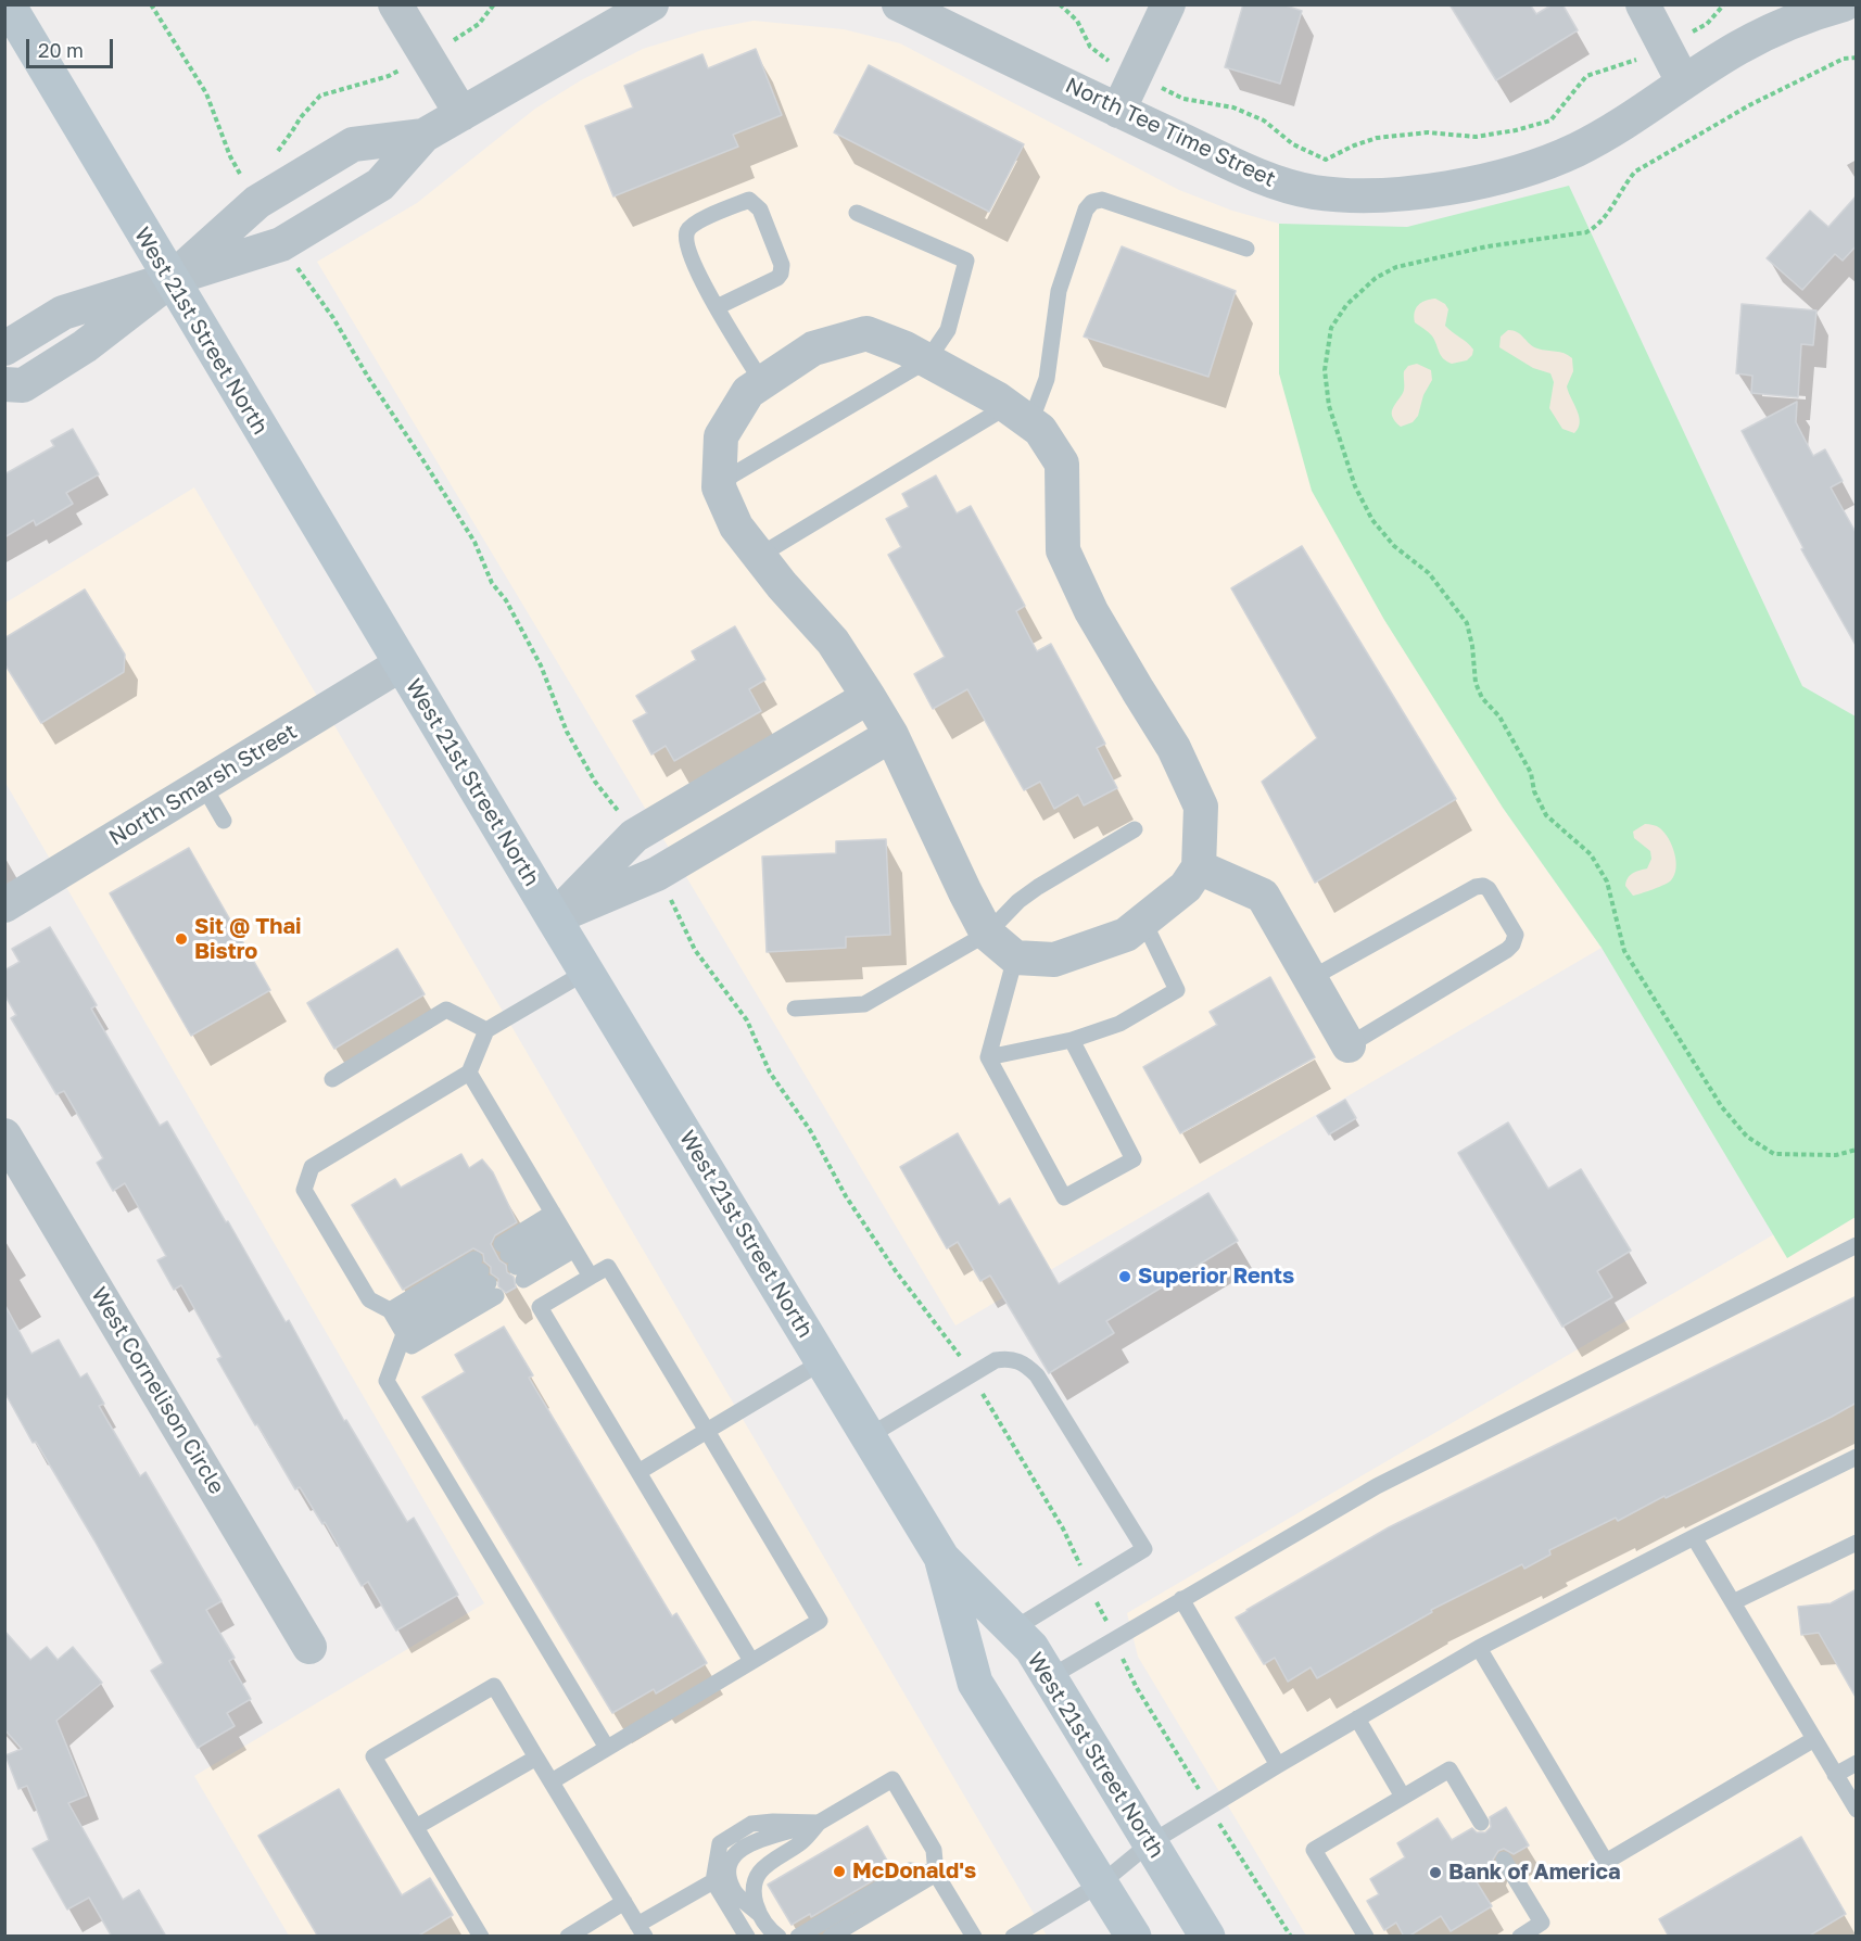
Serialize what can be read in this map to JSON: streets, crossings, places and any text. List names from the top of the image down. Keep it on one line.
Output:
{"streets":{"main road":["West 21st Street North"],"street":["North Tee Time Street","North Smarsh Street","West Cornelison Circle"]},"crossings":[["West 21st Street North","North Smarsh Street"]],"places":["Sit @ Thai Bistro","Superior Rents","McDonald's","Bank of America"],"scale_bar":"20 m"}
